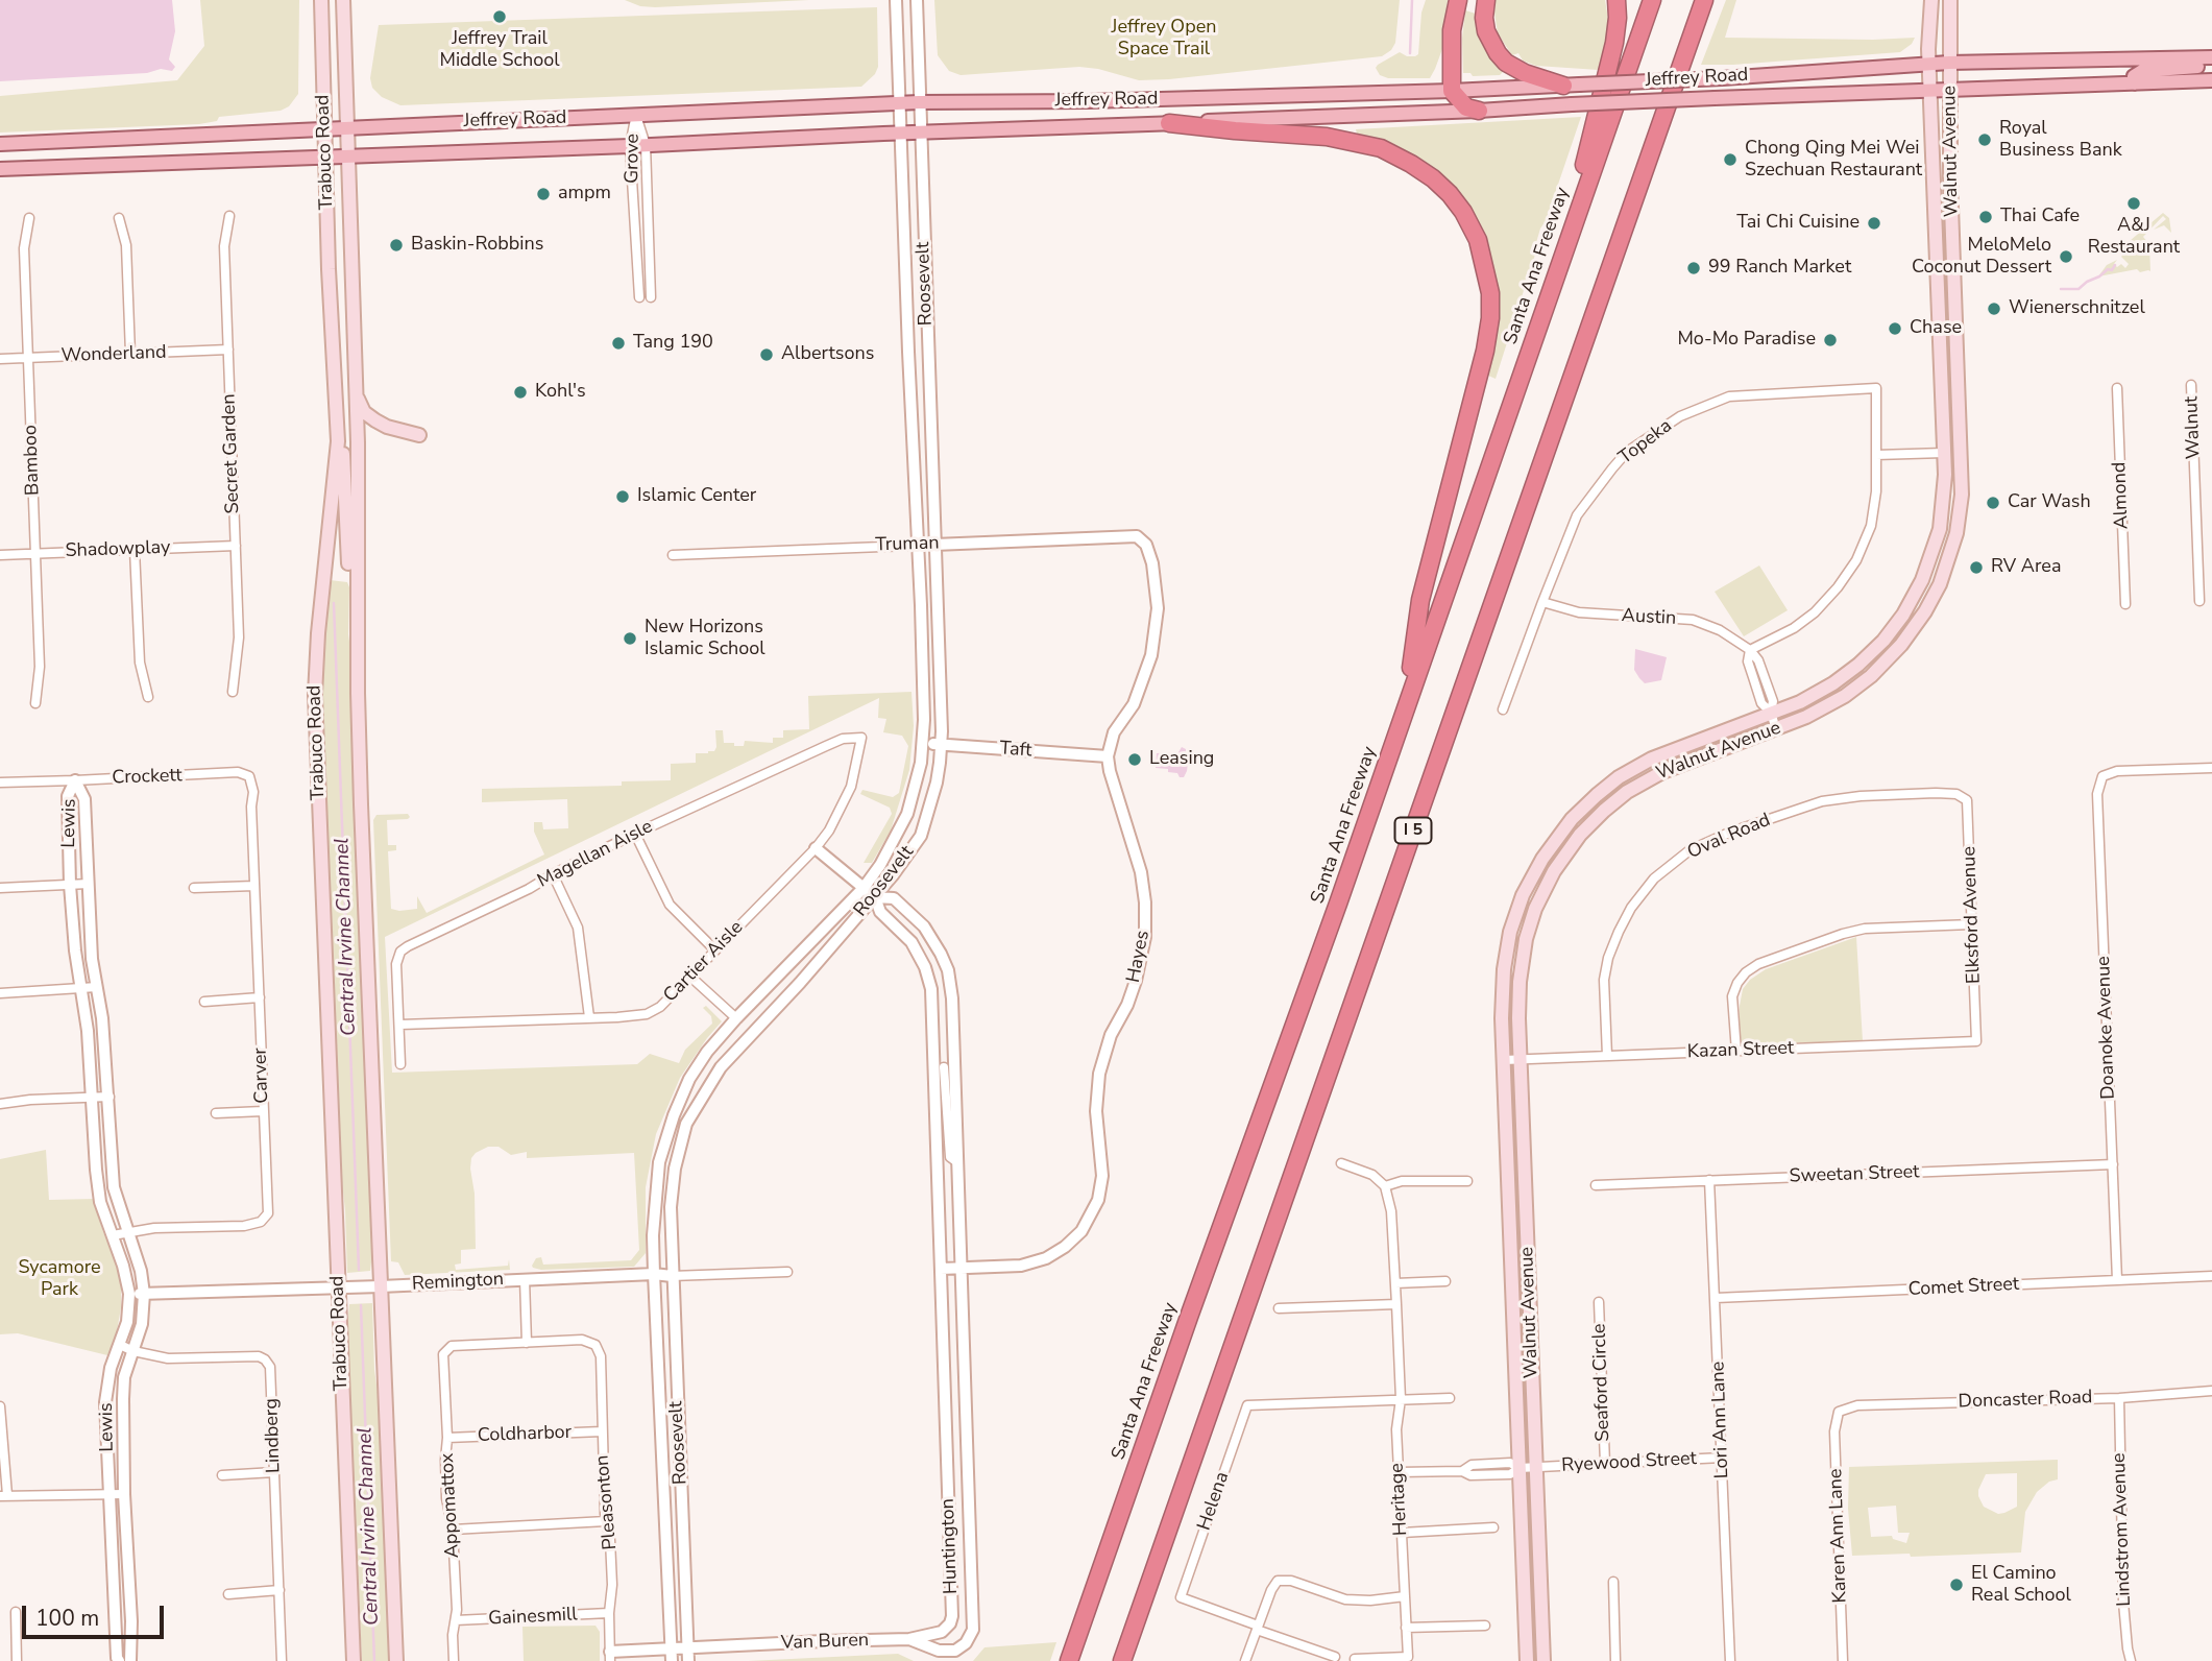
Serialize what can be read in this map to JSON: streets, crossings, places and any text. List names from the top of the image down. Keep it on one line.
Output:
{"streets":{"highway":["Santa Ana Freeway","I 5"],"main road":["Jeffrey Road","Walnut Avenue","Trabuco Road"],"street":["Grove","Roosevelt","Wonderland","Walnut","Topeka","Secret Garden","Bamboo","Almond","Truman","Shadowplay","Austin","Taft","Crockett","Lewis","Oval Road","Magellan Aisle","Elksford Avenue","Hayes","Cartier Aisle","Doanoke Avenue","Kazan Street","Carver","Sweetan Street","Remington","Comet Street","Seaford Circle","Doncaster Road","Lori Ann Lane","Coldharbor","Lindberg","Ryewood Street","Heritage","Helena","Pleasonton","Appomattox","Lindstrom Avenue","Karen Ann Lane","Huntington","Gainesmill","Van Buren"]},"crossings":[["Jeffrey Road","Walnut Avenue"],["Jeffrey Road","Trabuco Road"],["Jeffrey Road","Grove"],["Jeffrey Road","Roosevelt"],["Walnut Avenue","Kazan Street"],["Walnut Avenue","Ryewood Street"],["Trabuco Road","Remington"],["Roosevelt","Truman"],["Roosevelt","Taft"],["Roosevelt","Remington"],["Roosevelt","Huntington"],["Roosevelt","Van Buren"],["Wonderland","Secret Garden"],["Wonderland","Bamboo"],["Topeka","Austin"],["Secret Garden","Shadowplay"],["Bamboo","Shadowplay"],["Truman","Taft"],["Truman","Hayes"],["Taft","Hayes"],["Crockett","Lewis"],["Crockett","Carver"],["Lewis","Carver"],["Lewis","Remington"],["Lewis","Lindberg"],["Oval Road","Elksford Avenue"],["Oval Road","Kazan Street"],["Magellan Aisle","Cartier Aisle"],["Elksford Avenue","Kazan Street"],["Hayes","Huntington"],["Cartier Aisle","Huntington"],["Doanoke Avenue","Sweetan Street"],["Doanoke Avenue","Comet Street"],["Sweetan Street","Lori Ann Lane"],["Comet Street","Lori Ann Lane"],["Seaford Circle","Ryewood Street"],["Doncaster Road","Lindstrom Avenue"],["Doncaster Road","Karen Ann Lane"],["Lori Ann Lane","Ryewood Street"],["Coldharbor","Pleasonton"],["Coldharbor","Appomattox"],["Ryewood Street","Heritage"],["Heritage","Helena"],["Pleasonton","Appomattox"],["Pleasonton","Gainesmill"],["Pleasonton","Van Buren"],["Appomattox","Gainesmill"],["Huntington","Van Buren"]],"water":["Central Irvine Channel"],"parks":["Jeffrey Open Space Trail","Sycamore Park"],"places":["Jeffrey Trail Middle School","Royal Business Bank","Chong Qing Mei Wei Szechuan Restaurant","ampm","A&J Restaurant","Thai Cafe","Tai Chi Cuisine","Baskin-Robbins","MeloMelo Coconut Dessert","99 Ranch Market","Wienerschnitzel","Chase","Mo-Mo Paradise","Tang 190","Albertsons","Kohl's","Islamic Center","Car Wash","RV Area","New Horizons Islamic School","Leasing","El Camino Real School"],"scale_bar":"100 m"}
